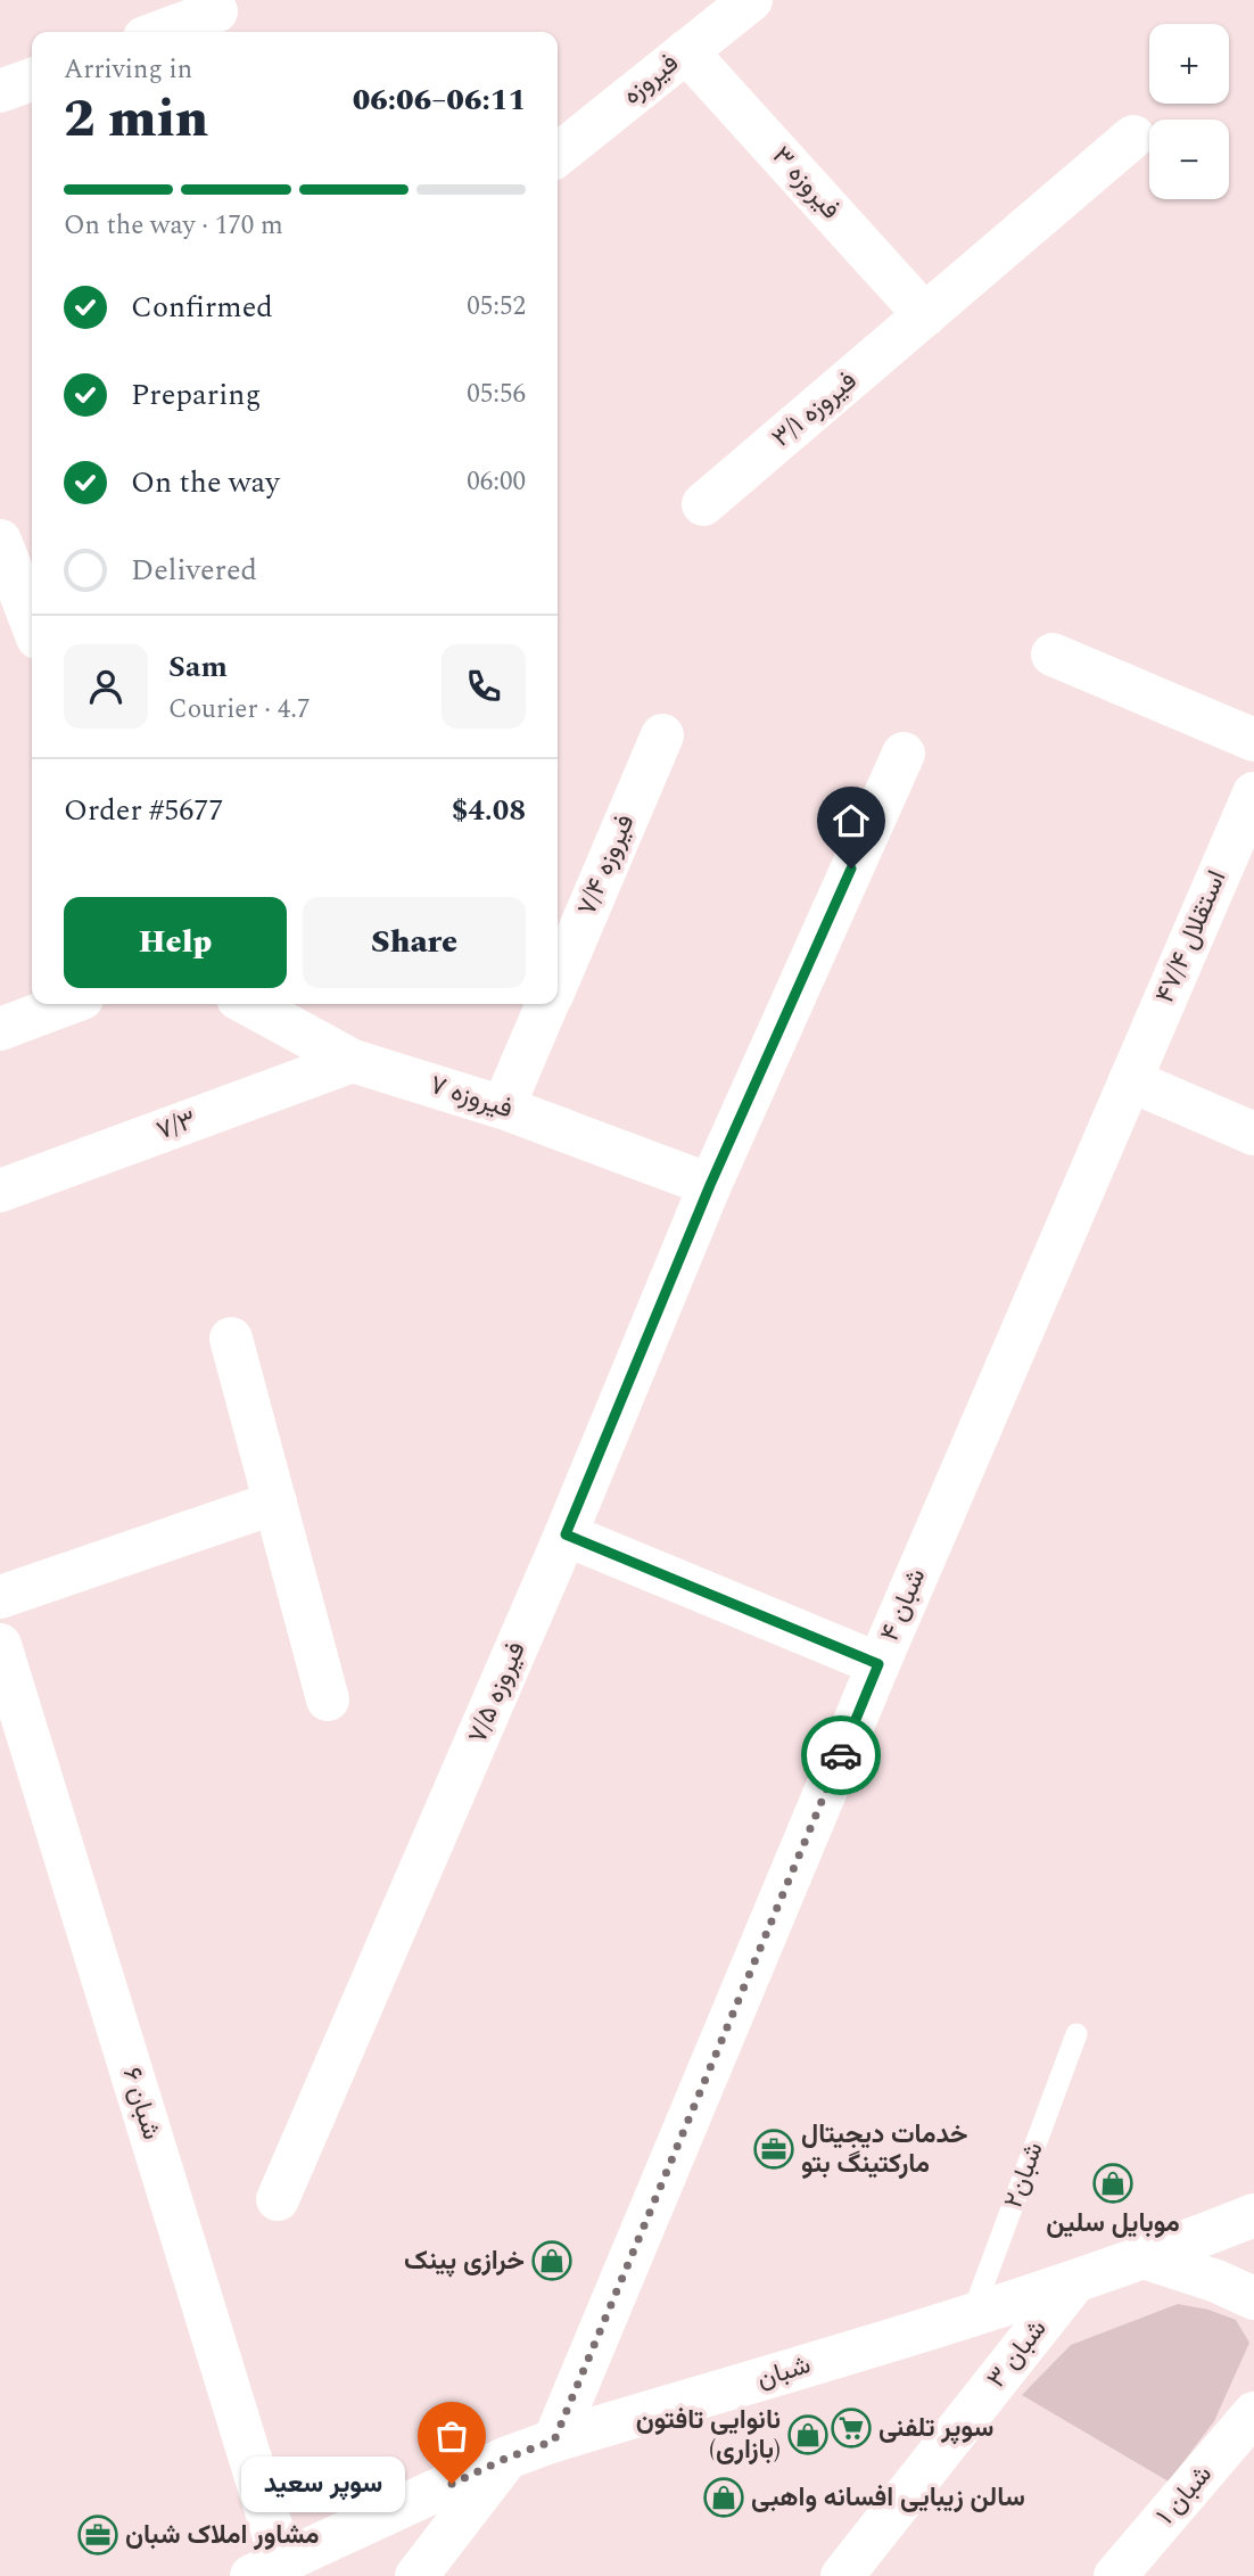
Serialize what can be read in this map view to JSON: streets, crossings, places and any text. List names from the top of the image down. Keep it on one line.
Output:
{"streets":{"street":["فیروزه","۳ فیروزه","۳/۱ فیروزه","۷/۴ فیروزه","۴۷/۴ استقلال","۷ فیروزه","۷/۳","۴ شبان","۷/۵ فیروزه","۶ شبان","۳ شبان","شبان","۱ شبان"],"lane":["شبان۲"]},"crossings":[["فیروزه","۳ فیروزه"],["۳ فیروزه","۳/۱ فیروزه"],["۷/۴ فیروزه","۷ فیروزه"],["۴۷/۴ استقلال","۴ شبان"],["۷ فیروزه","۷/۳"],["۷ فیروزه","۷/۵ فیروزه"],["۴ شبان","شبان"],["۶ شبان","شبان"],["شبان۲","شبان"],["۳ شبان","شبان"]],"places":{"office":["خدمات دیجیتال مارکتینگ بتو","مشاور املاک شبان"],"shop":["موبایل سلین","خرازی پینک","نانوایی تافتون (بازاری)","سالن زیبایی افسانه واهبی"],"supermarket":["سوپر تلفنی"],"other":["سوپر سعید"]},"page":{"map_buttons":["+","−"],"heading":["2 min","Arriving in","06:06–06:11"],"panel":["Sam","Courier · 4.7","Order #5677","$4.08"],"bar":"On the way · 170 m","list":[["Confirmed","05:52"],["Preparing","05:56"],["On the way","06:00"],"Delivered"],"buttons":["Help","Share"],"bubble":"سوپر سعید"}}
